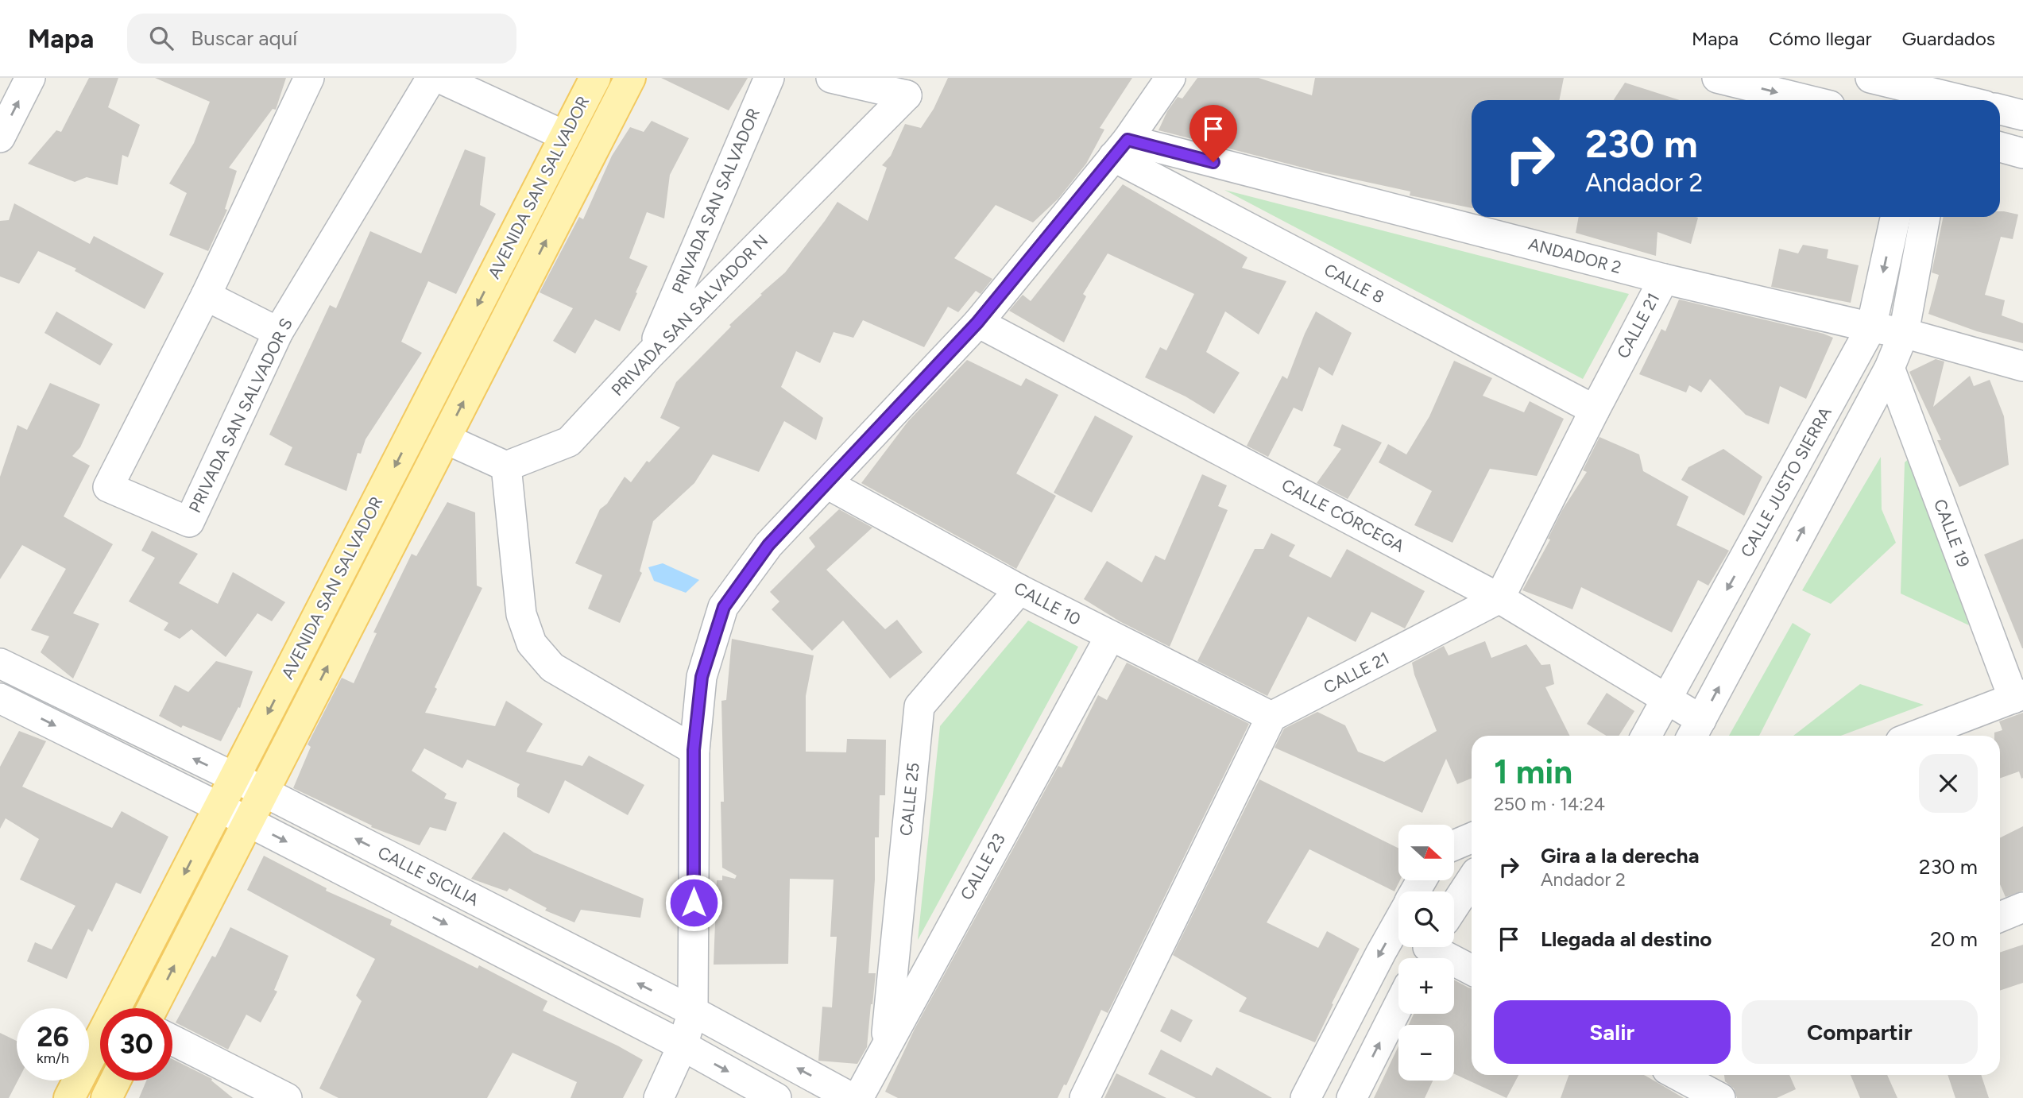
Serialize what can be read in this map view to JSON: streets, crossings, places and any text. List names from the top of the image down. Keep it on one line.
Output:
{"streets":{"main road":["AVENIDA SAN SALVADOR"],"street":["PRIVADA SAN SALVADOR","ANDADOR 2","CALLE 8","PRIVADA SAN SALVADOR N","CALLE 21","PRIVADA SAN SALVADOR S","CALLE JUSTO SIERRA","CALLE CÓRCEGA","CALLE 19","CALLE 10","CALLE 25","CALLE 23","CALLE SICILIA"]},"crossings":[["AVENIDA SAN SALVADOR","CALLE SICILIA"],["PRIVADA SAN SALVADOR","PRIVADA SAN SALVADOR N"],["ANDADOR 2","CALLE 8"],["ANDADOR 2","CALLE 21"],["ANDADOR 2","CALLE JUSTO SIERRA"],["CALLE 8","CALLE 21"],["CALLE 21","CALLE CÓRCEGA"],["CALLE 21","CALLE 10"],["CALLE JUSTO SIERRA","CALLE CÓRCEGA"],["CALLE 10","CALLE 25"],["CALLE 10","CALLE 23"],["CALLE 25","CALLE 23"]],"north":"right","page":{"header":"Mapa","search":"Buscar aquí","nav":["Mapa","Cómo llegar","Guardados"],"turn":["230 m","Andador 2"],"heading":["1 min","250 m · 14:24"],"map_buttons":["+","−"],"list":[{"name":"Gira a la derecha","note":"Andador 2","value":"230 m"},{"name":"Llegada al destino","value":"20 m"}],"buttons":["Salir","Compartir"],"speed":"26 km/h","limit":"30"}}
